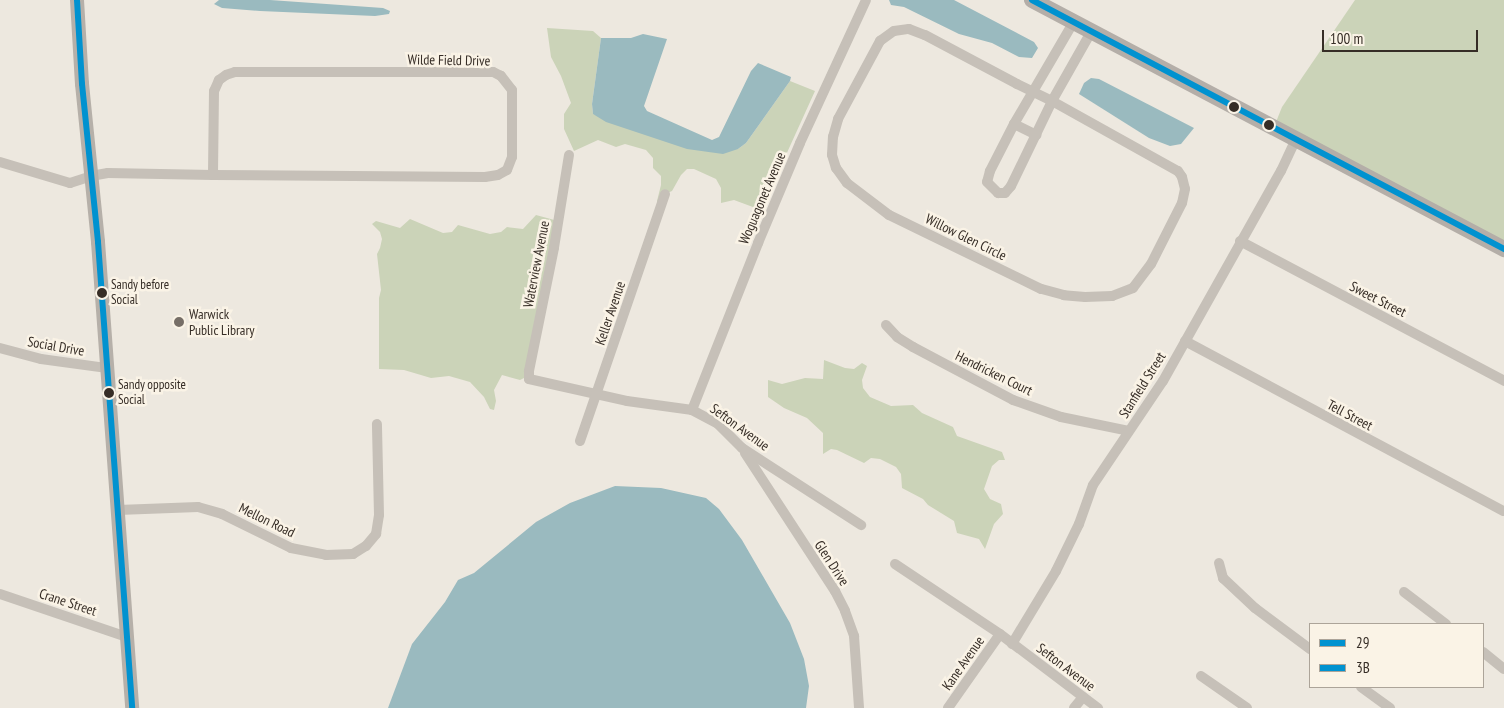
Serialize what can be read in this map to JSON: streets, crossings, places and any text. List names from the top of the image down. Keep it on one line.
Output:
{"streets":{"street":["Wilde Field Drive","Woguagonet Avenue","Willow Glen Circle","Waterview Avenue","Sweet Street","Keller Avenue","Social Drive","Hendricken Court","Stanfield Street","Tell Street","Sefton Avenue","Mellon Road","Glen Drive","Crane Street","Kane Avenue"]},"crossings":[["Woguagonet Avenue","Sefton Avenue"],["Waterview Avenue","Sefton Avenue"],["Sweet Street","Stanfield Street"],["Keller Avenue","Sefton Avenue"],["Hendricken Court","Stanfield Street"],["Stanfield Street","Tell Street"],["Stanfield Street","Sefton Avenue"],["Sefton Avenue","Glen Drive"],["Sefton Avenue","Kane Avenue"]],"places":["Sandy before Social","Warwick Public Library","Sandy opposite Social"],"lines":["transit line 29","transit line 3B"],"legend":["29","3B"],"scale_bar":"100 m"}
